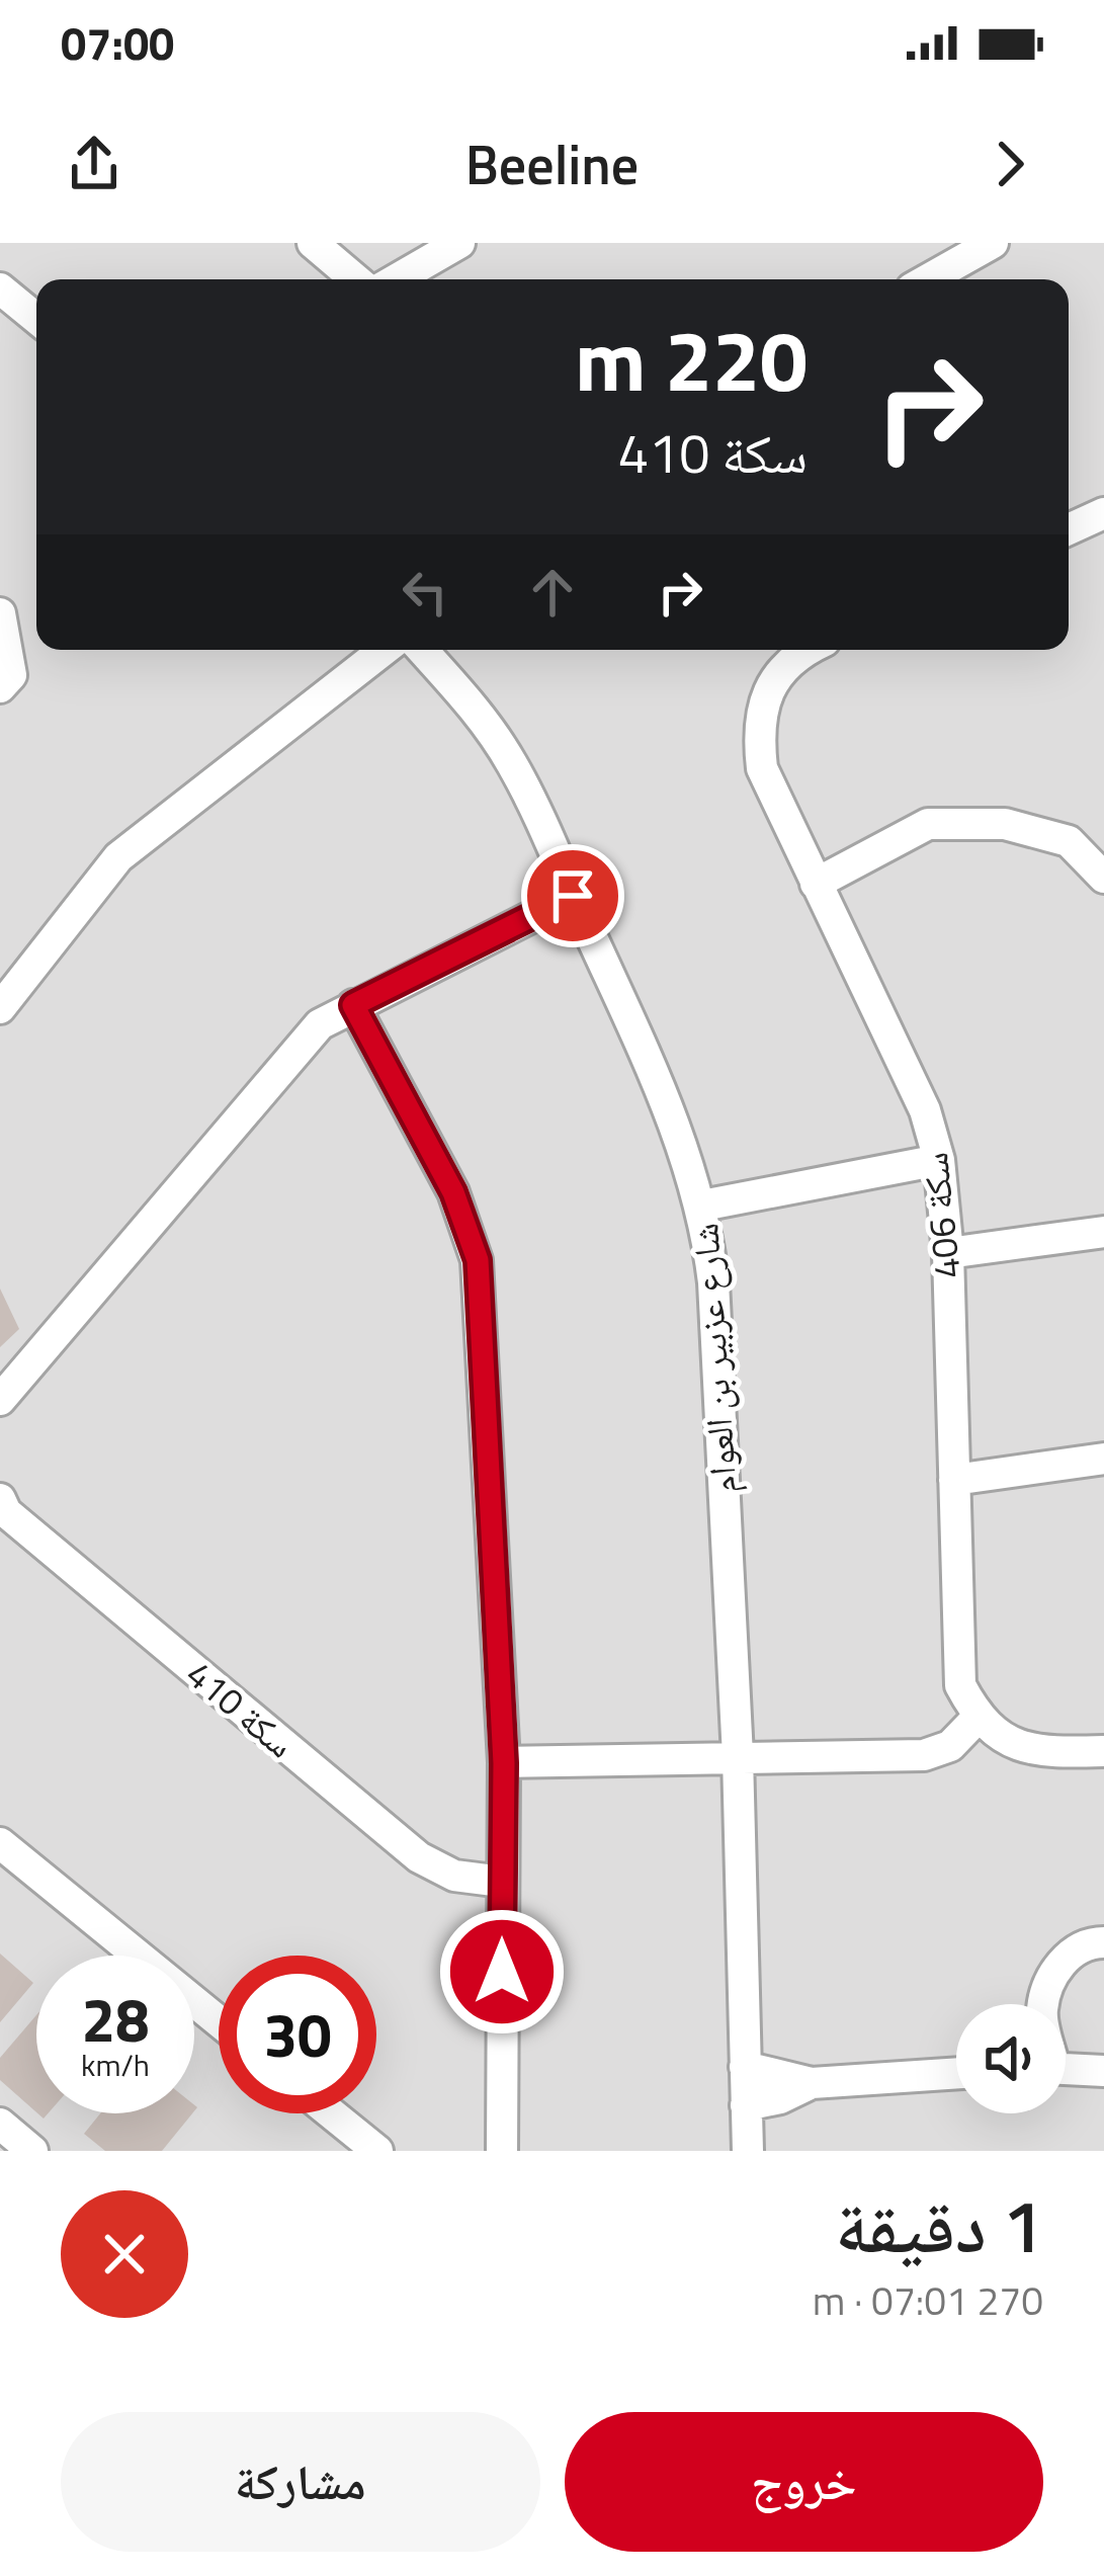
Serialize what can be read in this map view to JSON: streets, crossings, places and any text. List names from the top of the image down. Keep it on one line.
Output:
{"streets":{"street":["سكة 406","شارع عزبير بن العوام","سكة 410"]},"page":{"status":"07:00","header":"Beeline","turn":["220 m","سكة 410"],"speed":"28 km/h","limit":"30","heading":["1 دقيقة","270 m · 07:01"],"buttons":["خروج","مشاركة"]}}
